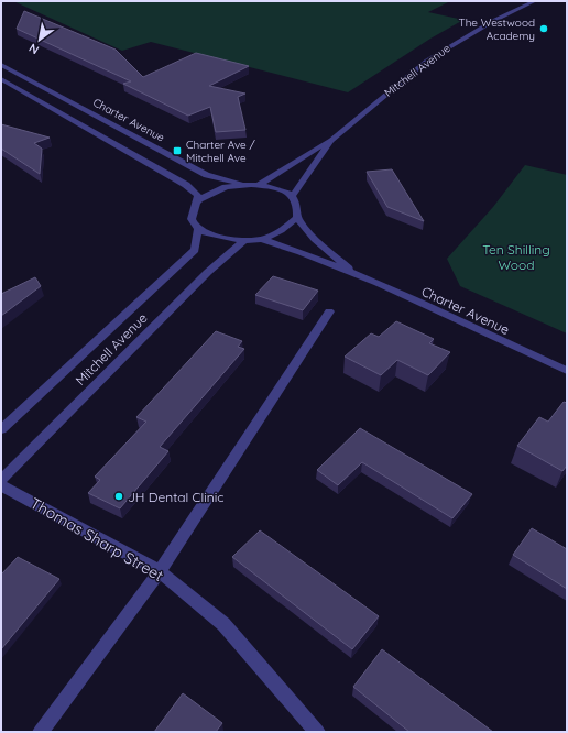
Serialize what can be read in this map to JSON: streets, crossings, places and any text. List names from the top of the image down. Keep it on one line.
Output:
{"streets":{"street":["Mitchell Avenue","Charter Avenue","Thomas Sharp Street"]},"parks":["Ten Shilling Wood"],"places":{"other":["The Westwood Academy","JH Dental Clinic"],"transit":["Charter Ave / Mitchell Ave"]},"north":"bottom left"}
